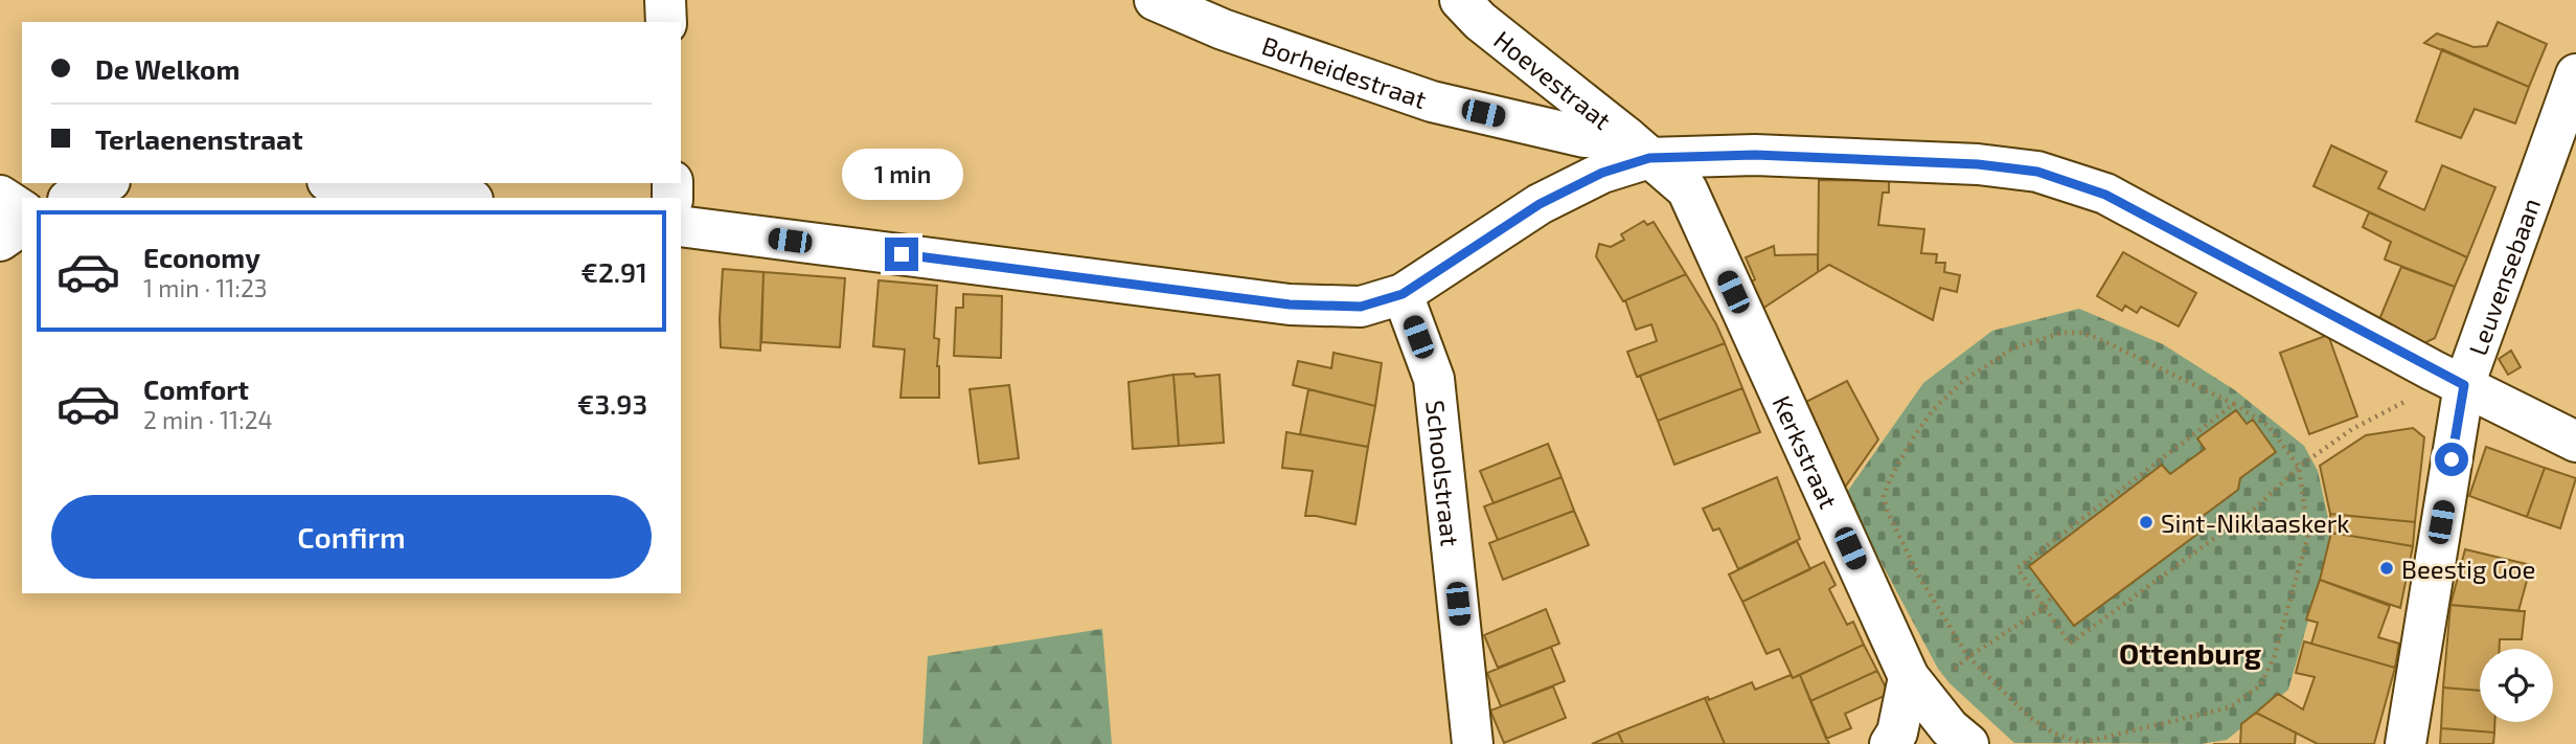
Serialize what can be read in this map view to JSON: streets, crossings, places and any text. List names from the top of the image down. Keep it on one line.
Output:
{"streets":{"street":["Borheidestraat","Hoevestraat","Leuvensebaan","Kerkstraat","Schoolstraat"]},"crossings":[["Borheidestraat","Hoevestraat"],["Borheidestraat","Kerkstraat"],["Hoevestraat","Kerkstraat"]],"districts":["Ottenburg"],"places":["Sint-Niklaaskerk","Beestig Goe"],"page":{"banner":["De Welkom","Terlaenenstraat"],"bubble":"1 min","list":[{"name":"Economy","note":"1 min · 11:23","value":"€2.91"},{"name":"Comfort","note":"2 min · 11:24","value":"€3.93"}],"buttons":"Confirm"}}
